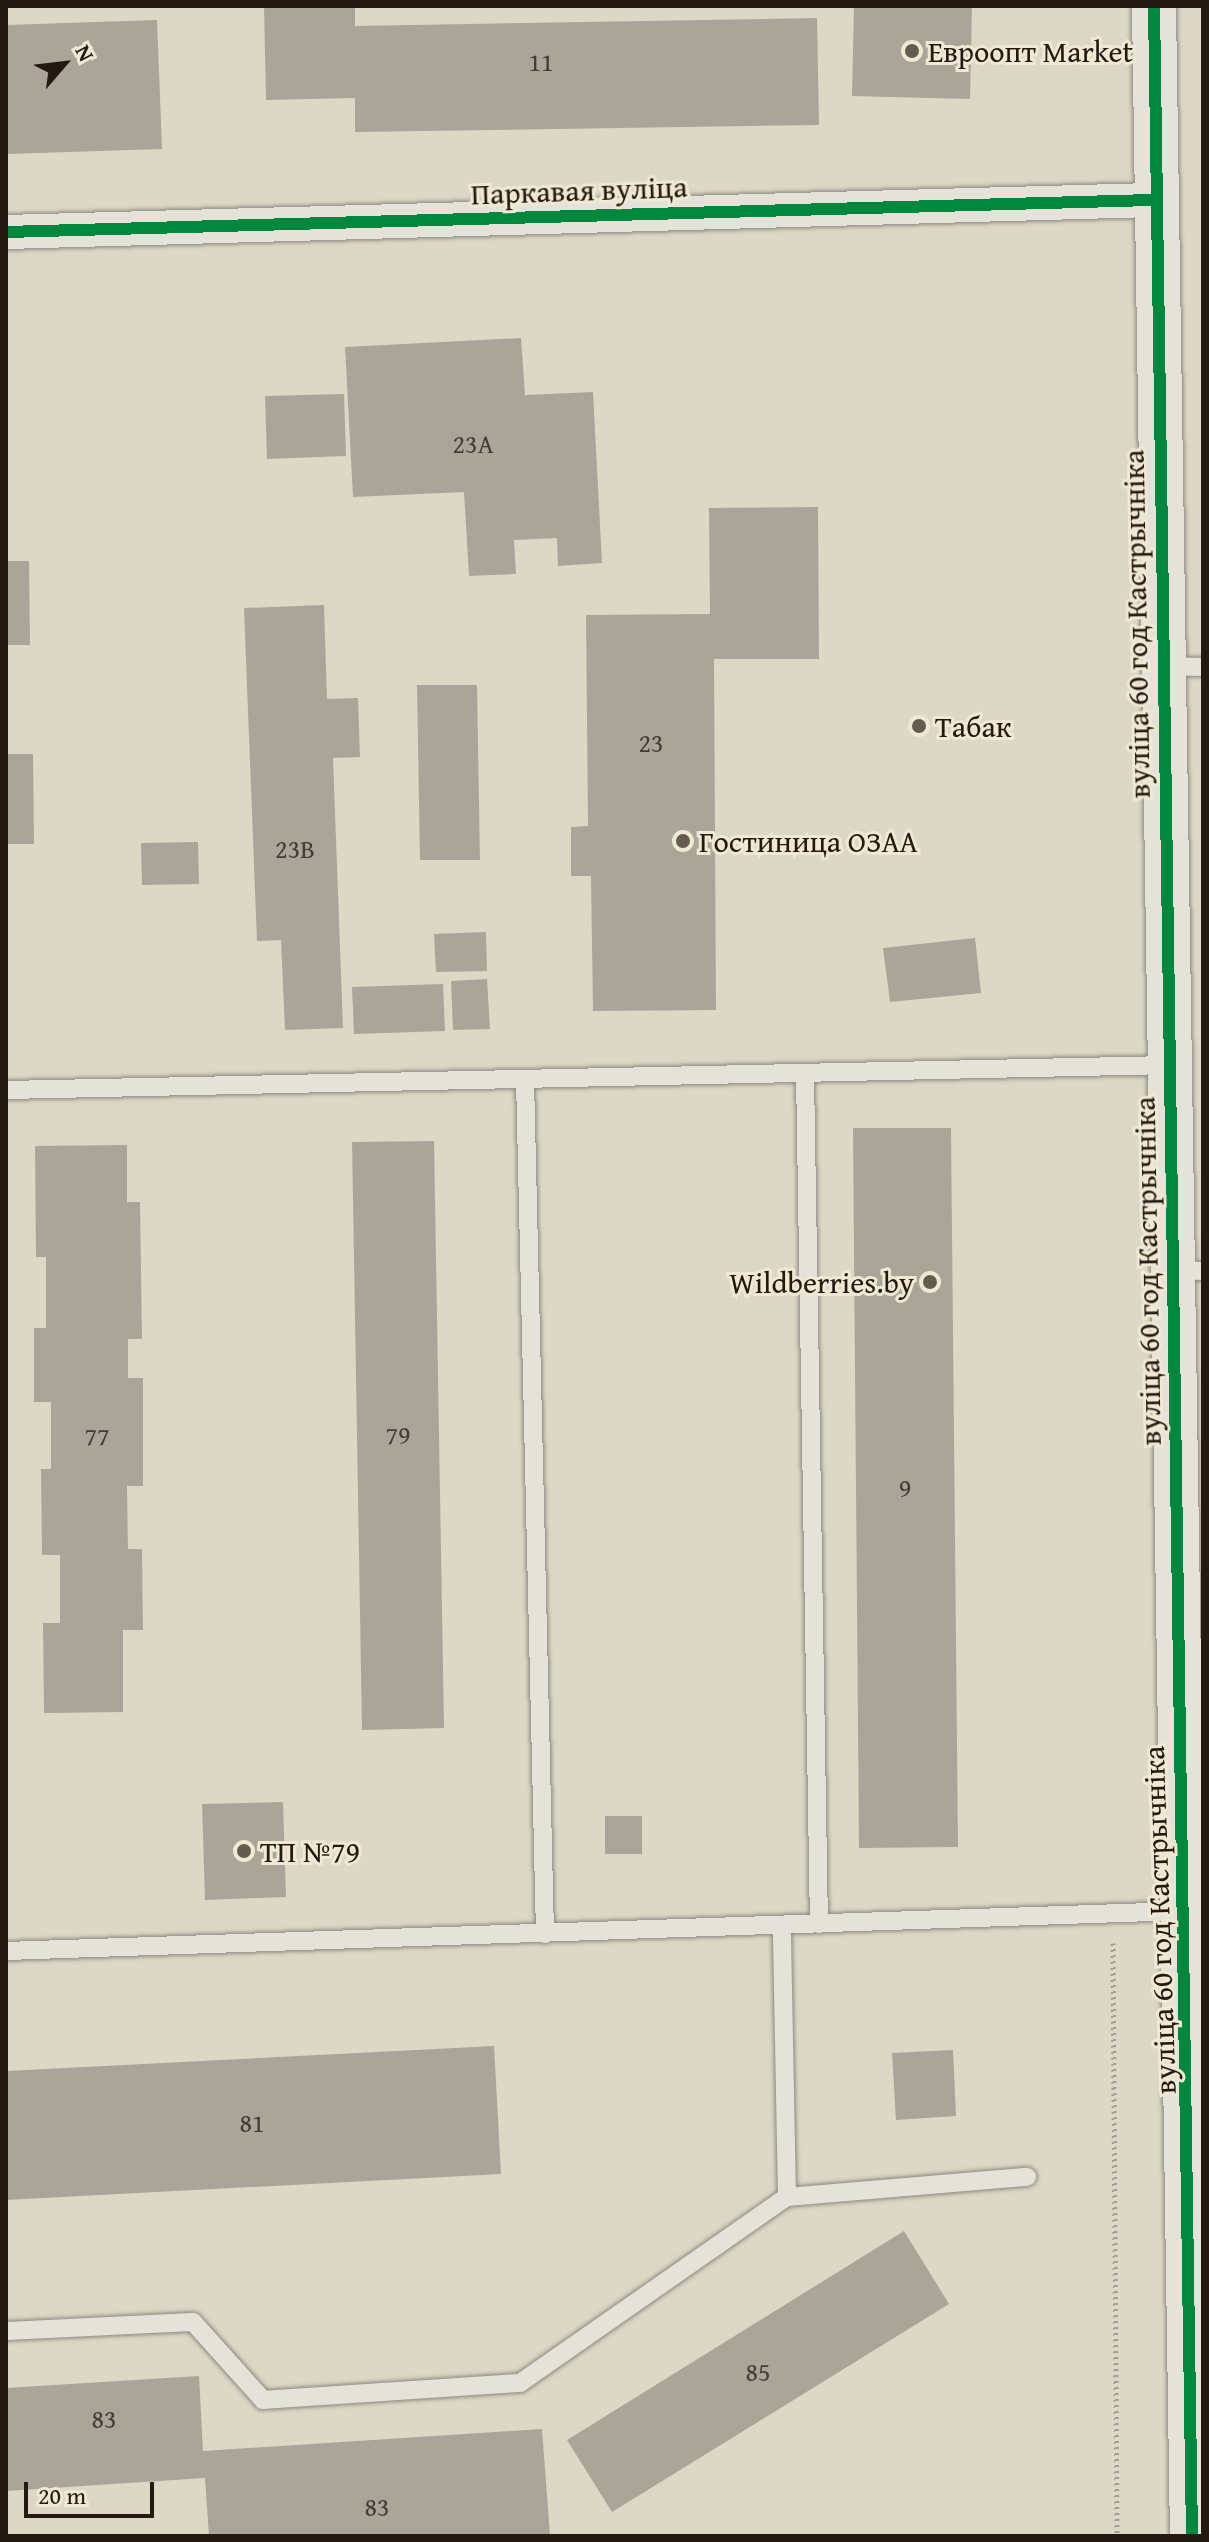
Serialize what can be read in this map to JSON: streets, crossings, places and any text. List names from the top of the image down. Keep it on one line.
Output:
{"streets":{"street":["Паркавая вуліца","вуліца 60 год Кастрычніка"]},"crossings":[["Паркавая вуліца","вуліца 60 год Кастрычніка"]],"places":["Евроопт Market","Табак","Гостиница ОЗАА","Wildberries.by","ТП №79"],"house_numbers":["11","23А","23","23В","79","77","9","81","85","83","83"],"scale_bar":"20 m","north":"top right"}
